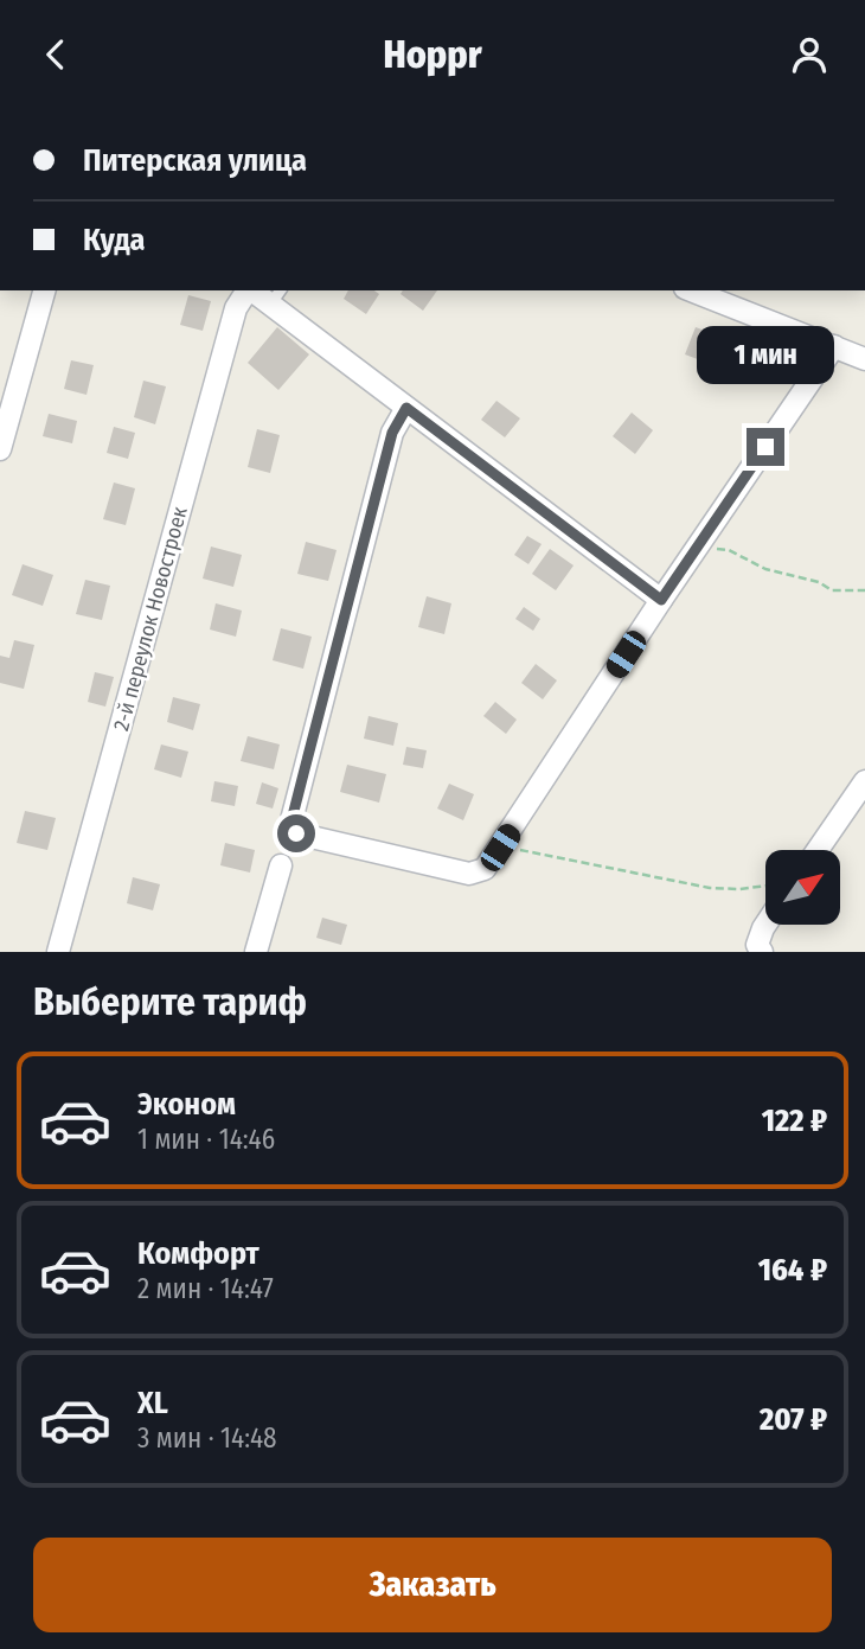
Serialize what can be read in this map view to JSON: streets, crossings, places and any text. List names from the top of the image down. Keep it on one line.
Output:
{"streets":{"street":["2-й переулок Новостроек"]},"north":"top right","page":{"header":"Hoppr","banner":["Питерская улица","Куда"],"bubble":"1 мин","heading":"Выберите тариф","list":[{"name":"Эконом","note":"1 мин · 14:46","value":"122 ₽"},{"name":"Комфорт","note":"2 мин · 14:47","value":"164 ₽"},{"name":"XL","note":"3 мин · 14:48","value":"207 ₽"}],"buttons":"Заказать"}}
